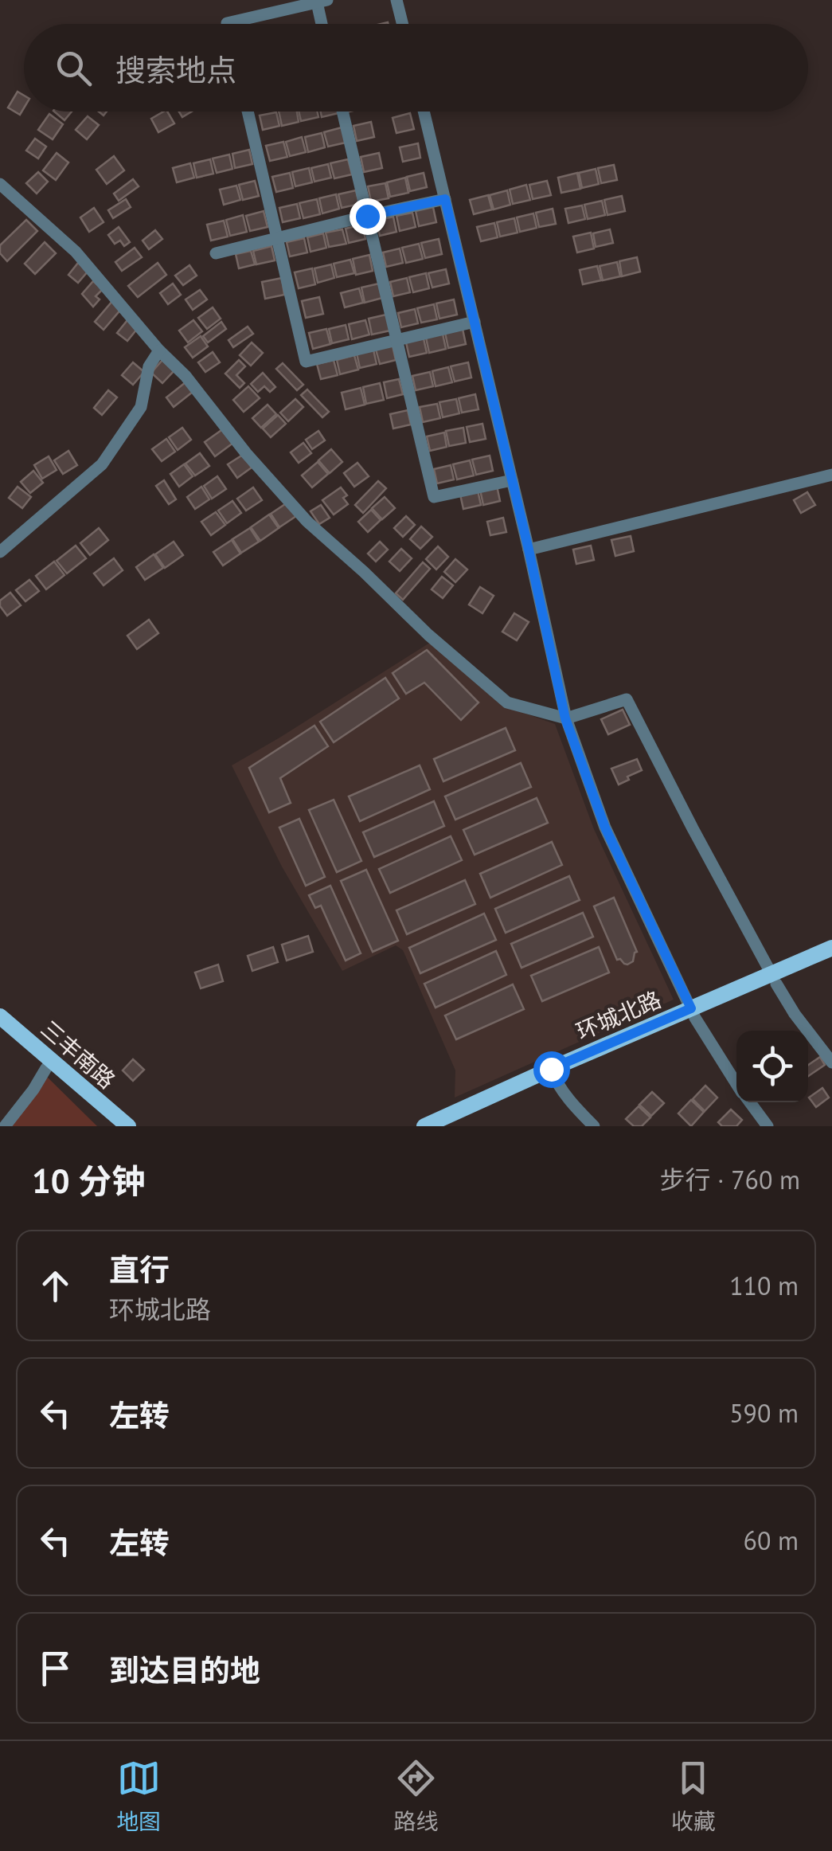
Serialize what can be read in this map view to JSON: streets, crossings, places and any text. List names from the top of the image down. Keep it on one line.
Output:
{"streets":{"main road":["环城北路","三丰南路"]},"page":{"search":"搜索地点","heading":["10 分钟","步行 · 760 m"],"list":[["直行","环城北路","110 m"],["左转","590 m"],["左转","60 m"],"到达目的地"],"nav":["地图","路线","收藏"]}}
